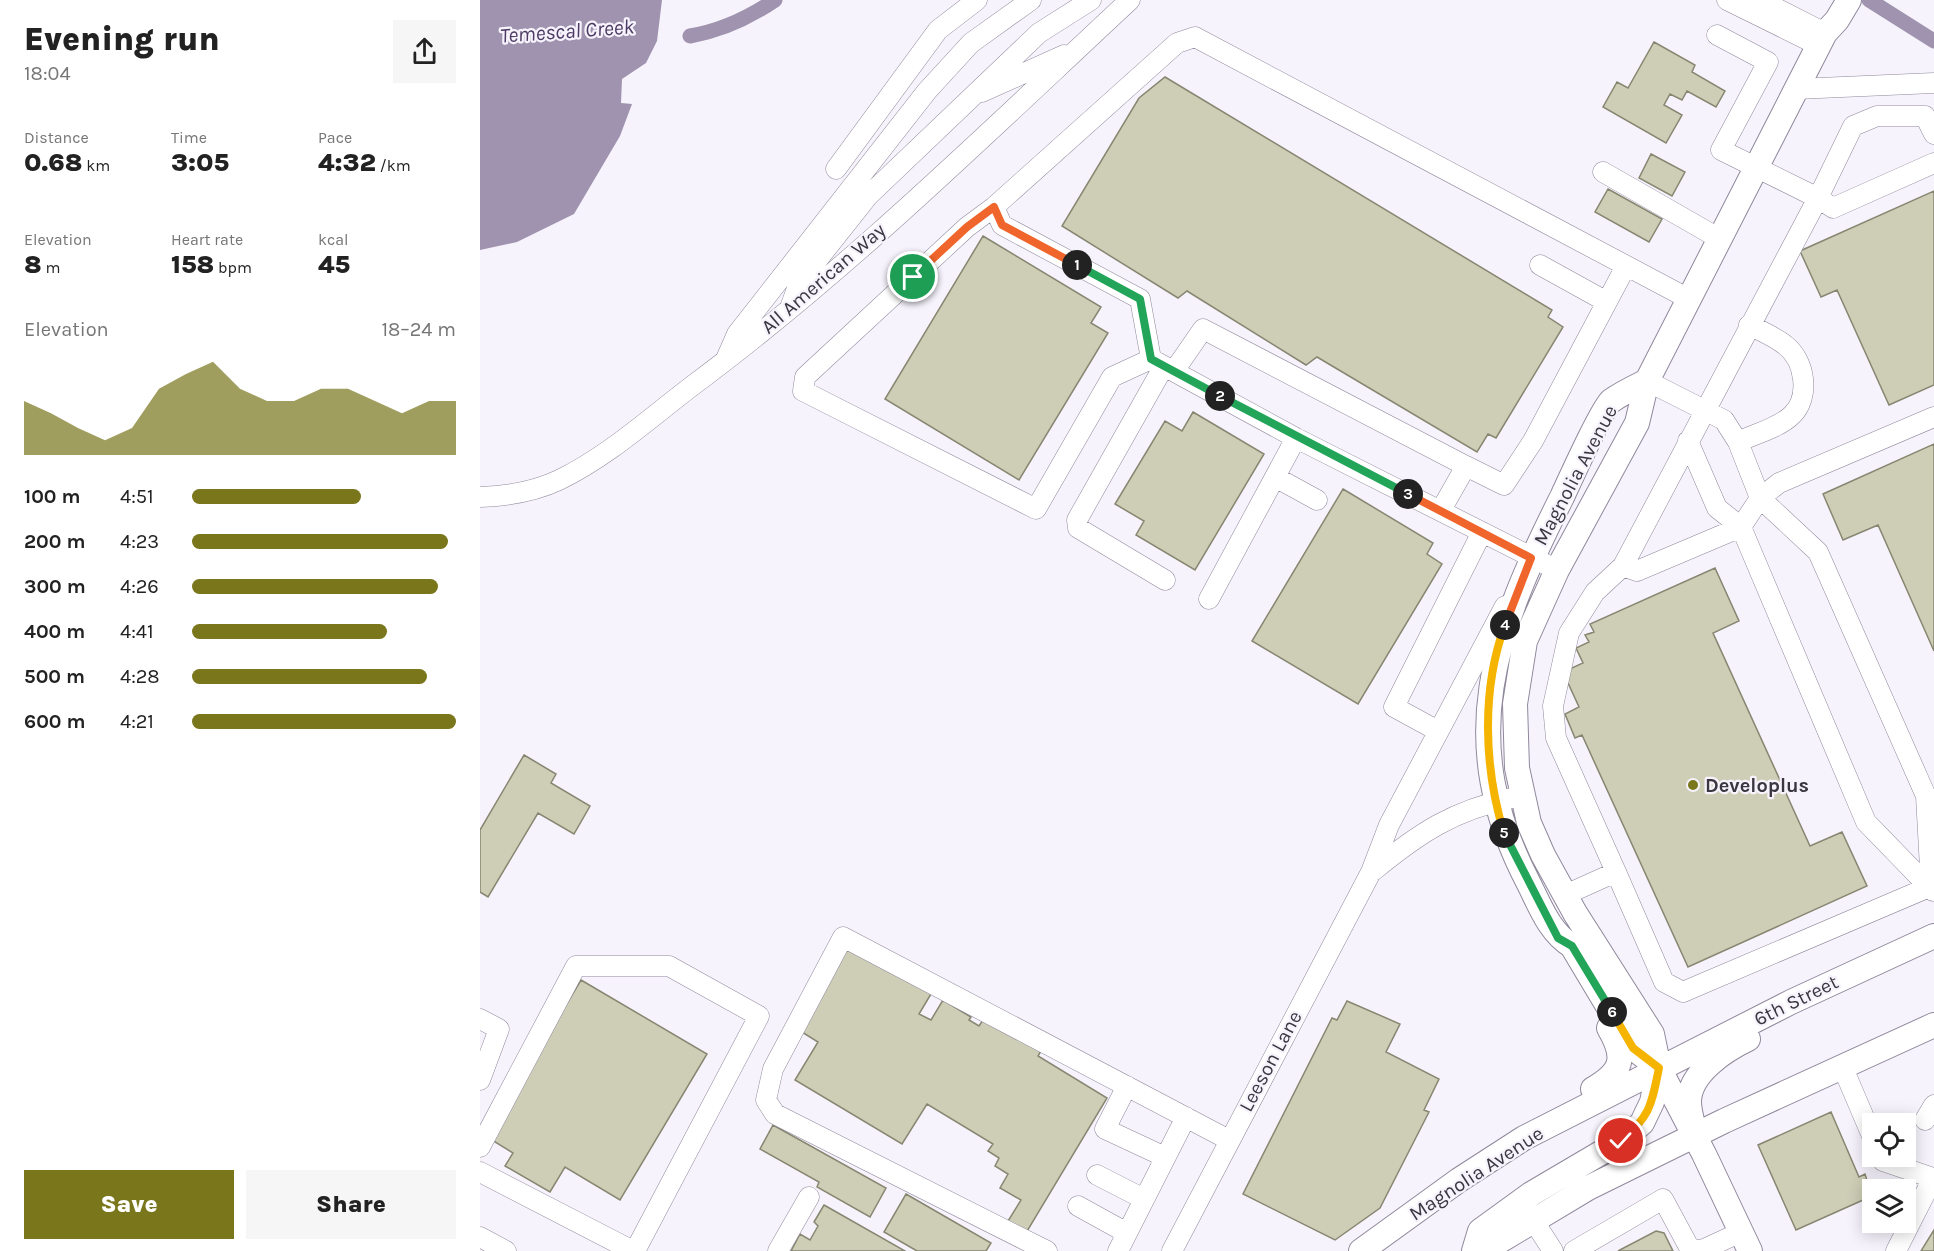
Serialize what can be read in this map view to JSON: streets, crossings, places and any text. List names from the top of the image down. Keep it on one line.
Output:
{"streets":{"main road":["Magnolia Avenue","6th Street"],"street":["All American Way","Leeson Lane"]},"crossings":[["Magnolia Avenue","6th Street"],["Magnolia Avenue","Leeson Lane"]],"water":["Temescal Creek"],"places":["Developlus"],"page":{"heading":["Evening run","18:04"],"stats":[["Distance","0.68 km"],["Time","3:05"],["Pace","4:32 /km"],["Elevation","8 m"],["Heart rate","158 bpm"],["kcal","45"]],"pins":["1","2","3","4","5","6"],"chart":["Elevation","18–24 m"],"list":[{"name":"100 m","note":"4:51"},{"name":"200 m","note":"4:23"},{"name":"300 m","note":"4:26"},{"name":"400 m","note":"4:41"},{"name":"500 m","note":"4:28"},{"name":"600 m","note":"4:21"}],"buttons":["Save","Share"]}}
